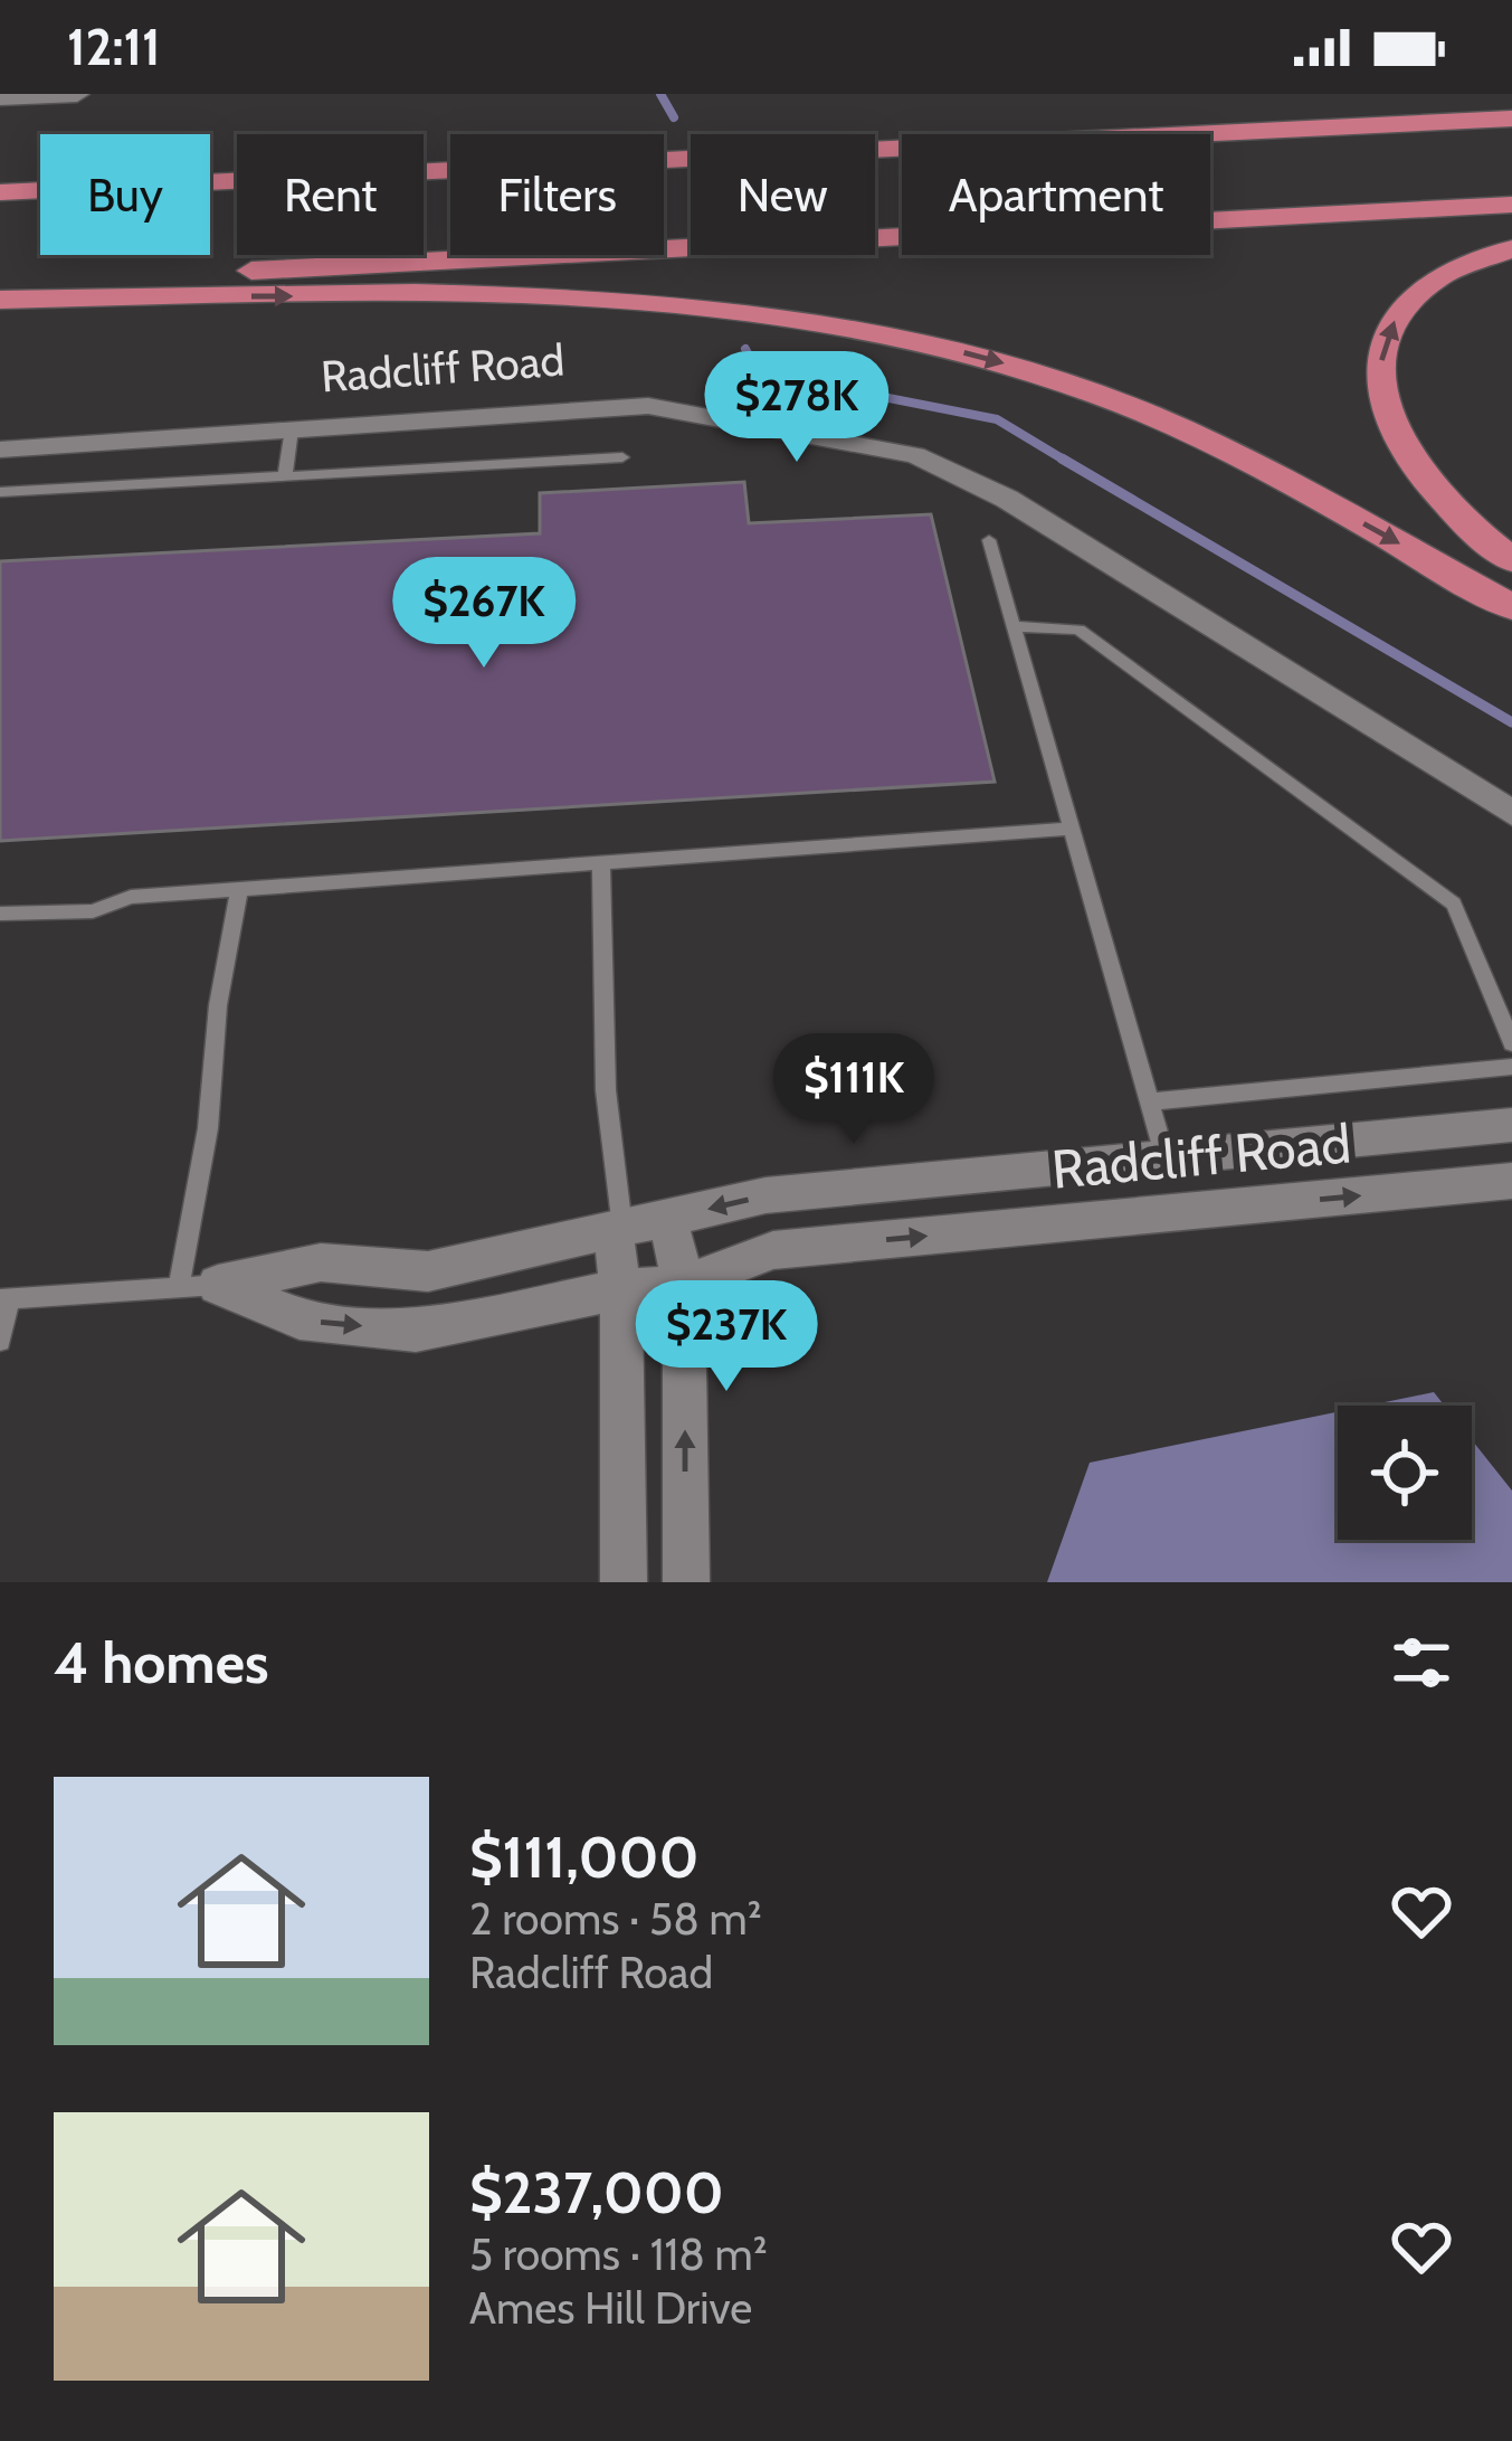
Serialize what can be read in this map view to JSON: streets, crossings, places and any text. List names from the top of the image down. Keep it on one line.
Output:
{"streets":{"street":["Radcliff Road"]},"page":{"status":"12:11","chip":["Buy","Rent","Filters","New","Apartment"],"price":["$278K","$267K","$111K","$237K"],"heading":"4 homes","list":[{"name":"$111,000","note":"2 rooms · 58 m² · Radcliff Road"},{"name":"$237,000","note":"5 rooms · 118 m² · Ames Hill Drive"}]}}
